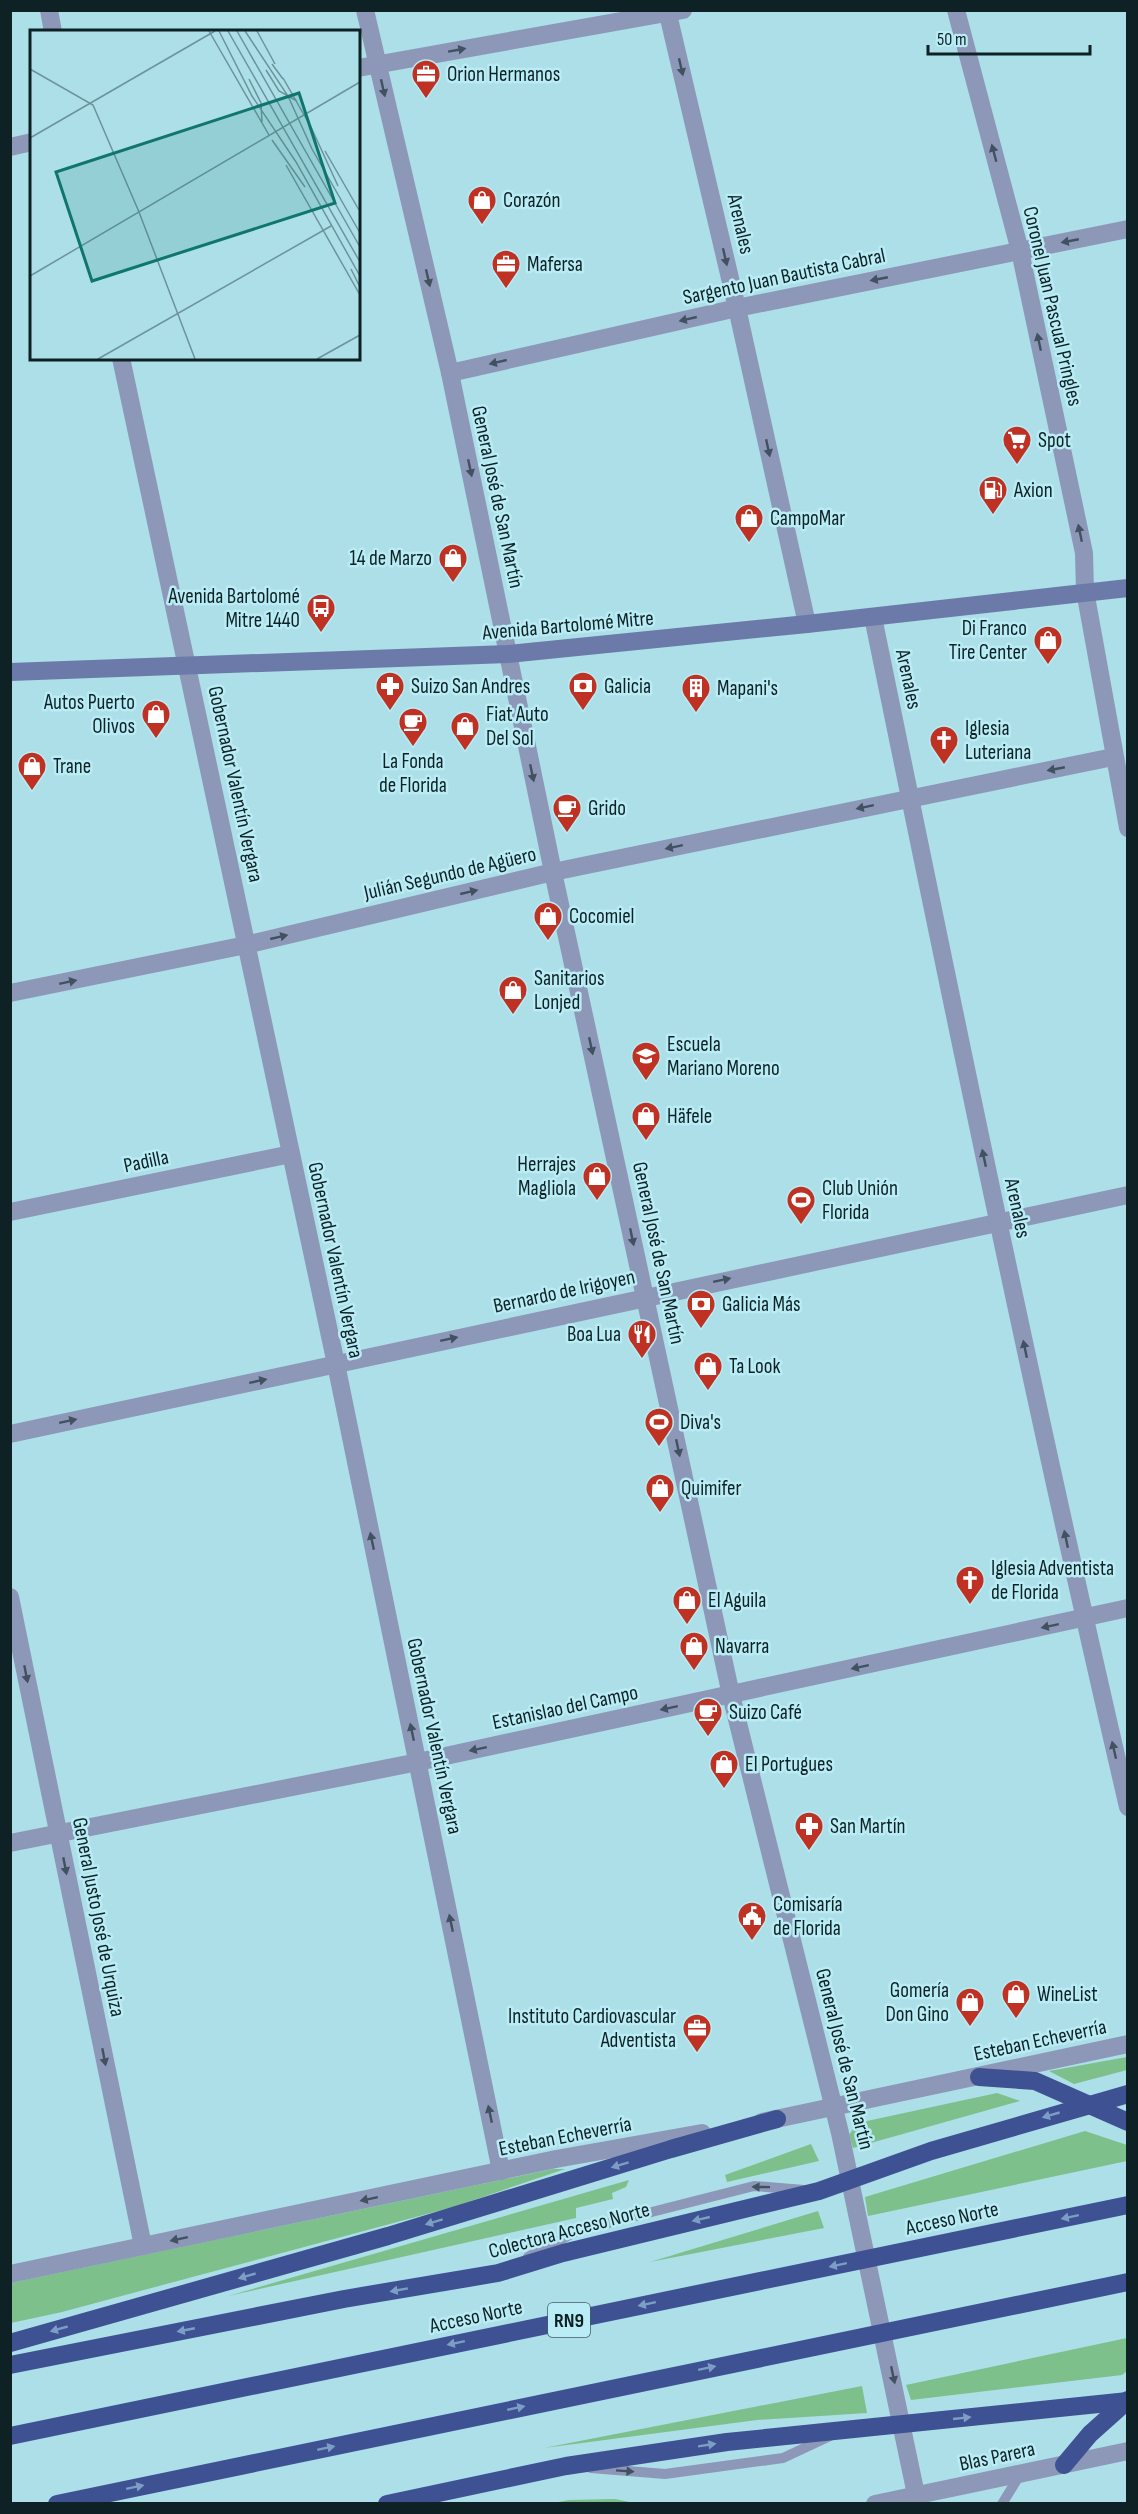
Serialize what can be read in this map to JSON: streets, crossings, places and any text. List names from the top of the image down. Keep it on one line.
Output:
{"streets":{"highway":["Acceso Norte","Colectora Acceso Norte","RN9"],"main road":["Avenida Bartolomé Mitre"],"street":["Arenales","Sargento Juan Bautista Cabral","Coronel Juan Pascual Pringles","General José de San Martín","Gobernador Valentín Vergara","Julián Segundo de Agüero","Padilla","Bernardo de Irigoyen","Estanislao del Campo","General Justo José de Urquiza","Esteban Echeverría","Blas Parera"]},"crossings":[["Arenales","Sargento Juan Bautista Cabral"],["Arenales","Avenida Bartolomé Mitre"],["Arenales","Julián Segundo de Agüero"],["Arenales","Bernardo de Irigoyen"],["Arenales","Estanislao del Campo"],["Sargento Juan Bautista Cabral","Coronel Juan Pascual Pringles"],["Sargento Juan Bautista Cabral","General José de San Martín"],["Coronel Juan Pascual Pringles","Avenida Bartolomé Mitre"],["Coronel Juan Pascual Pringles","Julián Segundo de Agüero"],["General José de San Martín","Avenida Bartolomé Mitre"],["General José de San Martín","Julián Segundo de Agüero"],["General José de San Martín","Bernardo de Irigoyen"],["General José de San Martín","Estanislao del Campo"],["General José de San Martín","Esteban Echeverría"],["General José de San Martín","Blas Parera"],["Avenida Bartolomé Mitre","Gobernador Valentín Vergara"],["Gobernador Valentín Vergara","Julián Segundo de Agüero"],["Gobernador Valentín Vergara","Padilla"],["Gobernador Valentín Vergara","Bernardo de Irigoyen"],["Gobernador Valentín Vergara","Estanislao del Campo"],["Gobernador Valentín Vergara","Esteban Echeverría"],["Estanislao del Campo","General Justo José de Urquiza"],["General Justo José de Urquiza","Esteban Echeverría"]],"one_way":["Sargento Juan Bautista Cabral","Coronel Juan Pascual Pringles","General José de San Martín","Gobernador Valentín Vergara","Bernardo de Irigoyen","Estanislao del Campo","General Justo José de Urquiza"],"places":{"office":["Orion Hermanos","Mafersa","Instituto Cardiovascular Adventista"],"shop":["Corazón","CampoMar","14 de Marzo","Di Franco Tire Center","Autos Puerto Olivos","Fiat Auto Del Sol","Trane","Cocomiel","Sanitarios Lonjed","Häfele","Herrajes Magliola","Ta Look","Quimifer","El Aguila","Navarra","El Portugues","WineList","Gomería Don Gino"],"supermarket":["Spot"],"fuel station":["Axion"],"bus stop":["Avenida Bartolomé Mitre 1440"],"pharmacy":["Suizo San Andres","San Martín"],"bank":["Galicia","Galicia Más"],"building":["Mapani's"],"cafe":["La Fonda de Florida","Grido","Suizo Café"],"church":["Iglesia Luteriana","Iglesia Adventista de Florida"],"school or university":["Escuela Mariano Moreno"],"sports":["Club Unión Florida","Diva's"],"restaurant":["Boa Lua"],"public building":["Comisaría de Florida"]},"scale_bar":"50 m"}
